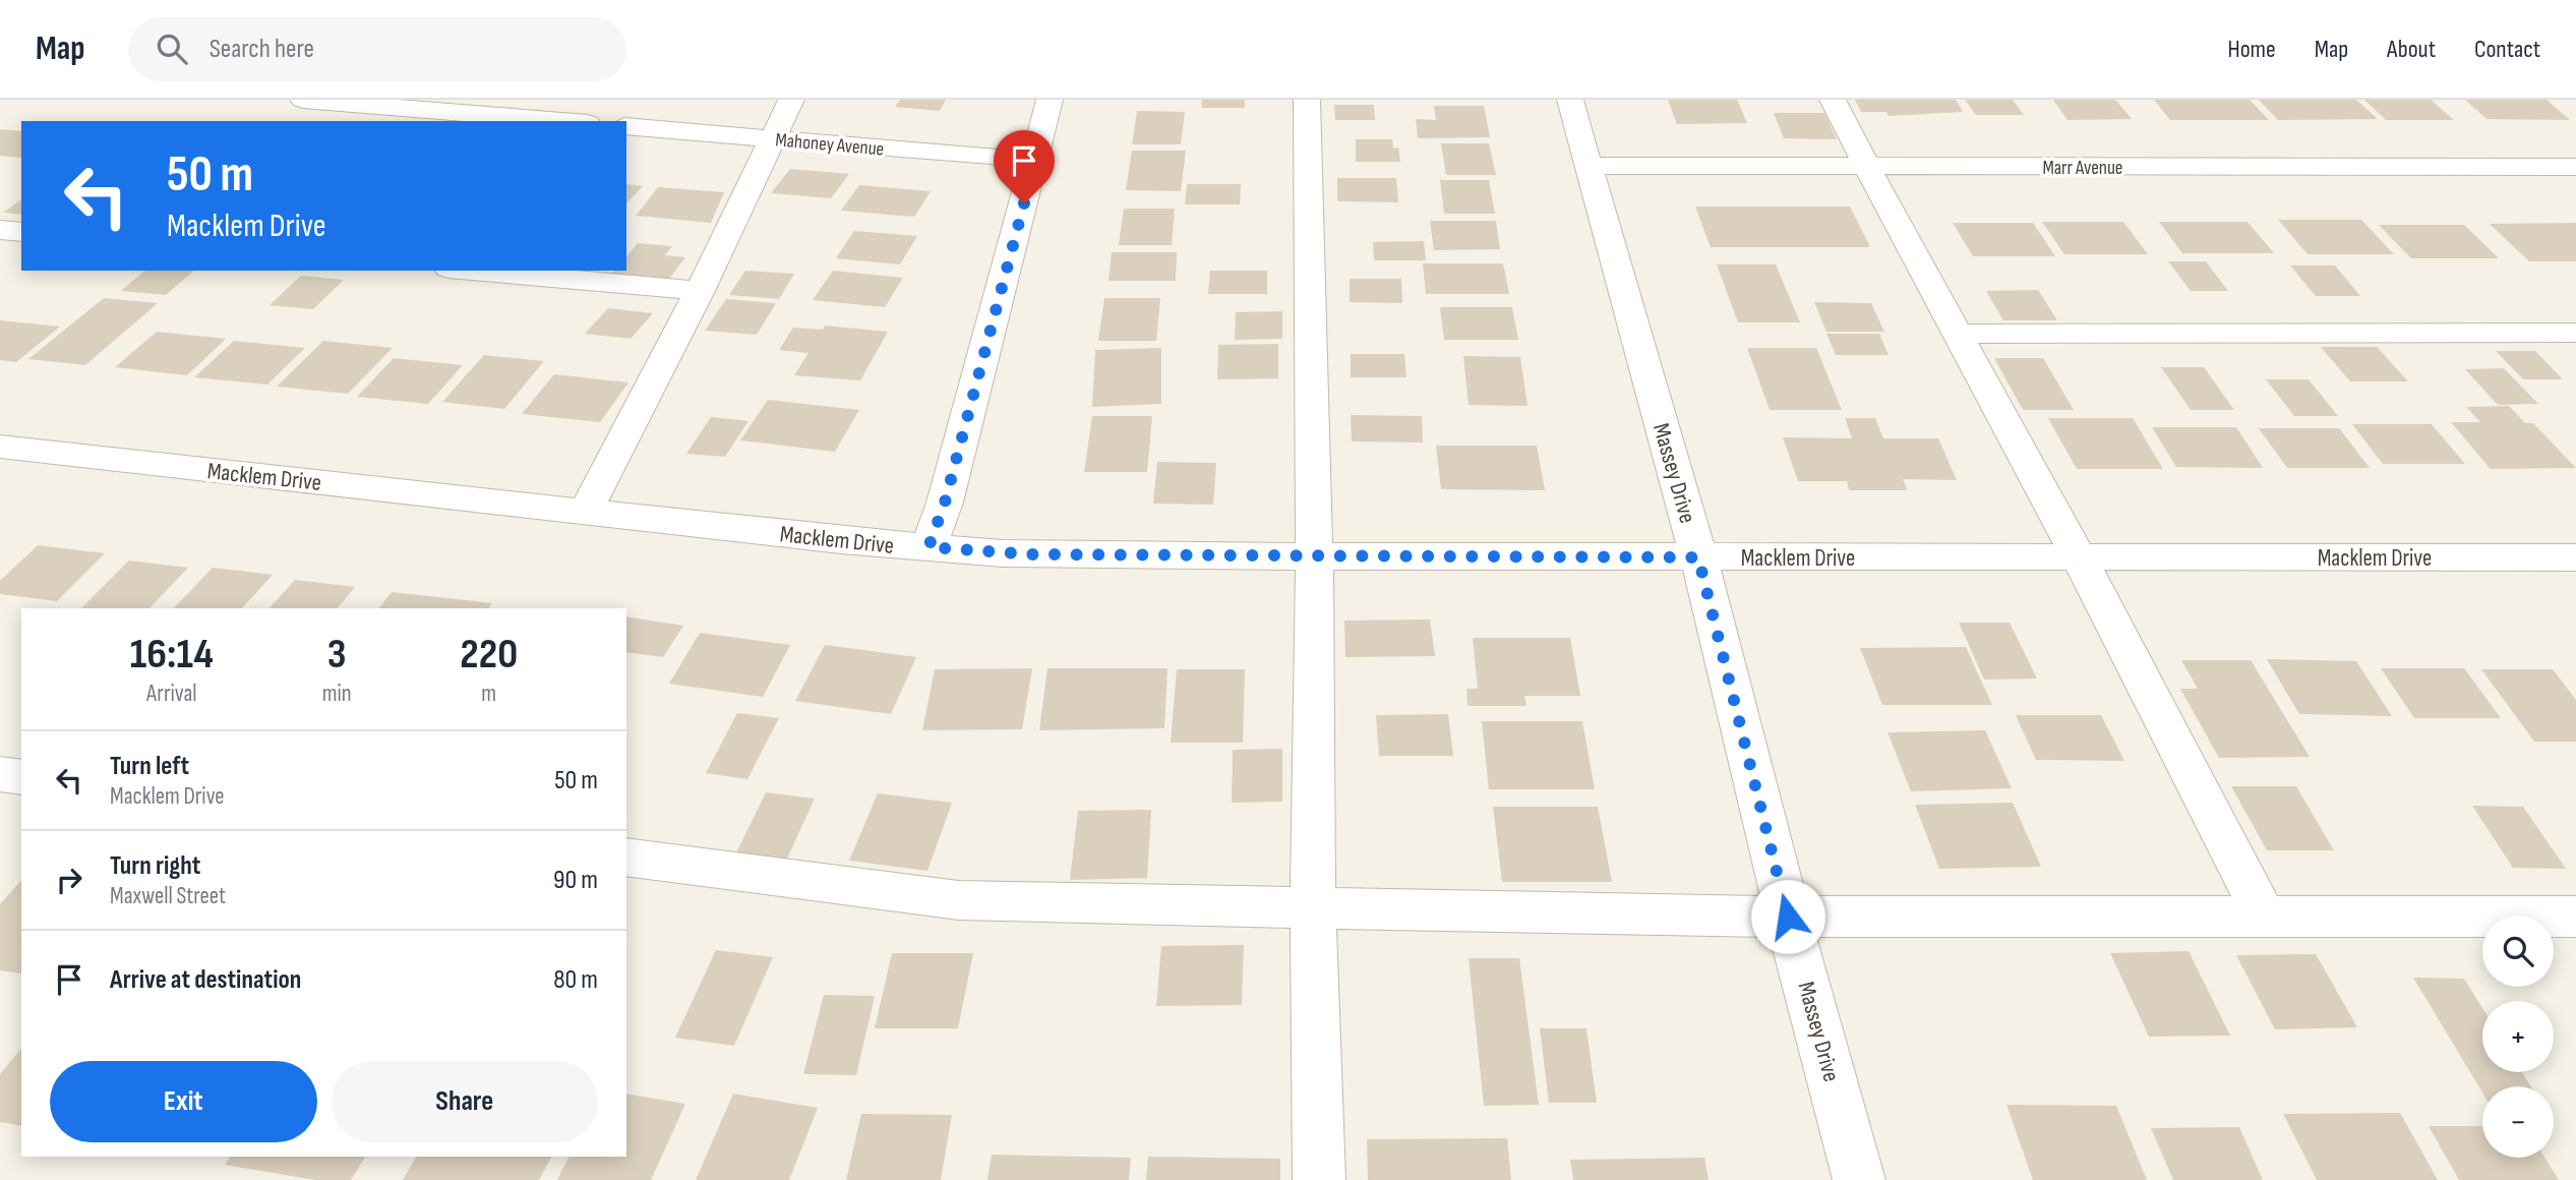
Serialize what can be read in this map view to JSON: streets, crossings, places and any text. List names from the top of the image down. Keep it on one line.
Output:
{"streets":{"street":["Mahoney Avenue","Marr Avenue","Massey Drive","Macklem Drive"]},"crossings":[["Marr Avenue","Massey Drive"],["Massey Drive","Macklem Drive"]],"page":{"header":"Map","search":"Search here","nav":["Home","Map","About","Contact"],"turn":["50 m","Macklem Drive"],"eta":["16:14","Arrival","3","min","220","m"],"list":[{"name":"Turn left","note":"Macklem Drive","value":"50 m"},{"name":"Turn right","note":"Maxwell Street","value":"90 m"},{"name":"Arrive at destination","value":"80 m"}],"map_buttons":["+","−"],"buttons":["Exit","Share"]}}
